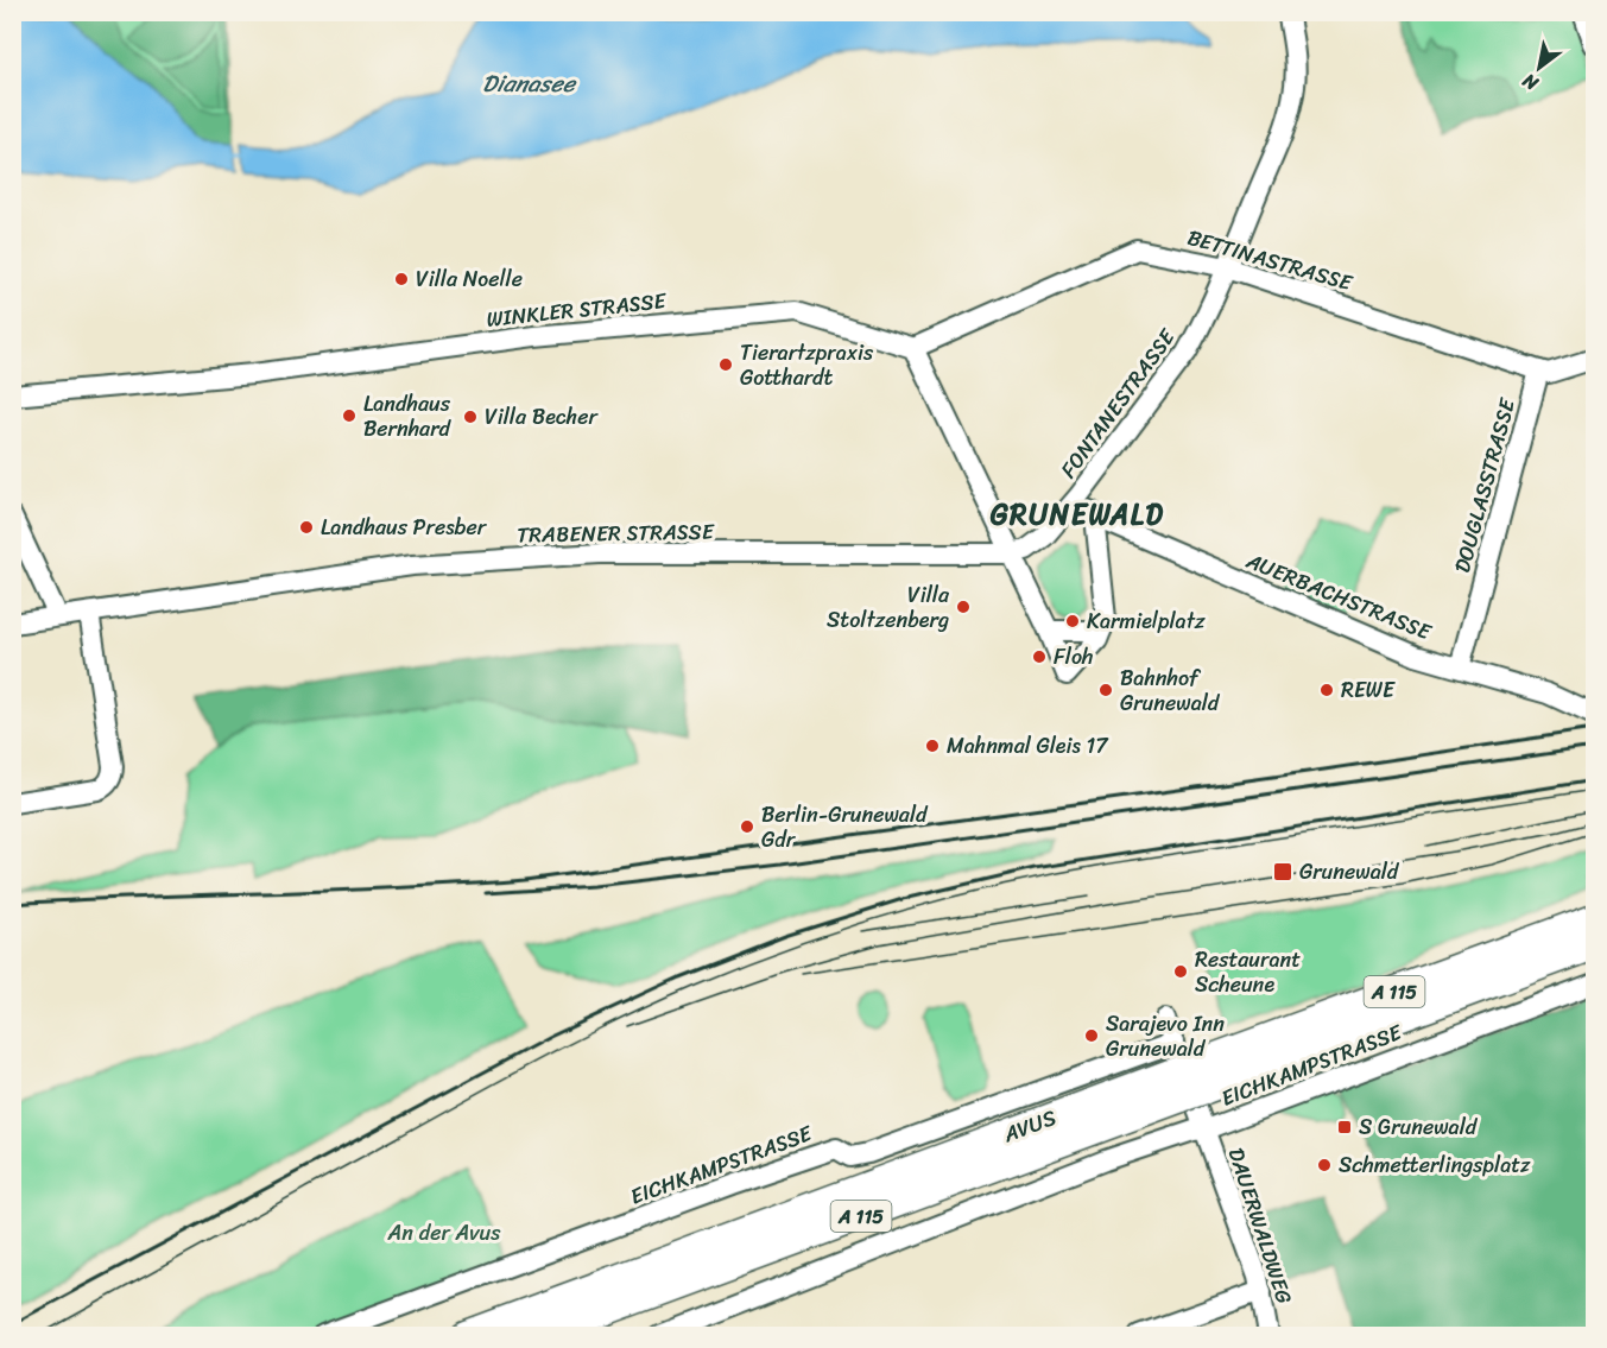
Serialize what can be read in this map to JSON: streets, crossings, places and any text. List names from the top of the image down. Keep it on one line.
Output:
{"streets":{"highway":["A 115","AVUS"],"street":["BETTINASTRASSE","WINKLER STRASSE","FONTANESTRASSE","DOUGLASSTRASSE","TRABENER STRASSE","AUERBACHSTRASSE","EICHKAMPSTRASSE","DAUERWALDWEG"]},"crossings":[["BETTINASTRASSE","WINKLER STRASSE"],["BETTINASTRASSE","FONTANESTRASSE"],["BETTINASTRASSE","DOUGLASSTRASSE"],["FONTANESTRASSE","TRABENER STRASSE"],["FONTANESTRASSE","AUERBACHSTRASSE"],["DOUGLASSTRASSE","AUERBACHSTRASSE"],["EICHKAMPSTRASSE","AVUS"],["EICHKAMPSTRASSE","DAUERWALDWEG"]],"districts":["GRUNEWALD"],"water":["Dianasee"],"parks":["An der Avus"],"places":{"other":["Villa Noelle","Tierartzpraxis Gotthardt","Landhaus Bernhard","Villa Becher","Landhaus Presber","Villa Stoltzenberg","Karmielplatz","Floh","Bahnhof Grunewald","REWE","Mahnmal Gleis 17","Berlin-Grunewald Gdr","Restaurant Scheune","Sarajevo Inn Grunewald","Schmetterlingsplatz"],"transit":["Grunewald","S Grunewald"]},"north":"bottom left"}
